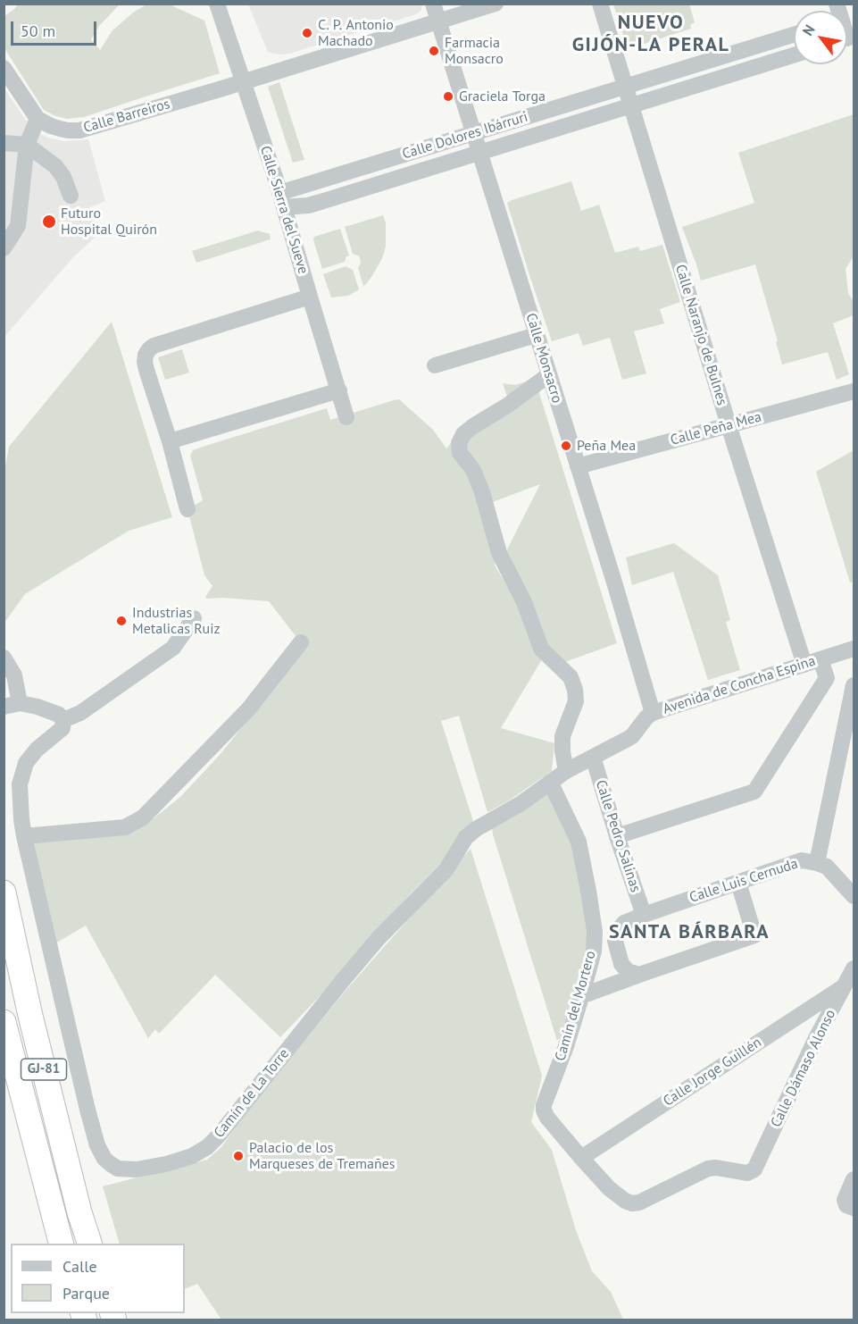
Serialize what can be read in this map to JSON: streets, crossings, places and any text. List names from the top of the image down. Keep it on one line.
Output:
{"streets":{"highway":["GJ-81"],"street":["Calle Barreiros","Calle Dolores Ibárruri","Calle Sierra del Sueve","Calle Naranjo de Bulnes","Calle Monsacro","Calle Peña Mea","Avenida de Concha Espina","Calle Pedro Salinas","Calle Luis Cernuda","Camín del Mortero","Calle Dámaso Alonso","Calle Jorge Guillén","Camín de La Torre"]},"crossings":[["Calle Barreiros","Calle Sierra del Sueve"],["Calle Barreiros","Calle Monsacro"],["Calle Dolores Ibárruri","Calle Sierra del Sueve"],["Calle Dolores Ibárruri","Calle Naranjo de Bulnes"],["Calle Dolores Ibárruri","Calle Monsacro"],["Calle Naranjo de Bulnes","Calle Peña Mea"],["Calle Naranjo de Bulnes","Avenida de Concha Espina"],["Calle Monsacro","Calle Peña Mea"],["Calle Monsacro","Avenida de Concha Espina"],["Avenida de Concha Espina","Calle Pedro Salinas"],["Avenida de Concha Espina","Camín del Mortero"],["Avenida de Concha Espina","Camín de La Torre"],["Calle Pedro Salinas","Calle Luis Cernuda"],["Camín del Mortero","Calle Dámaso Alonso"],["Camín del Mortero","Calle Jorge Guillén"],["Camín del Mortero","Camín de La Torre"],["Calle Dámaso Alonso","Calle Jorge Guillén"]],"districts":["NUEVO GIJÓN-LA PERAL","SANTA BÁRBARA"],"places":["C. P. Antonio Machado","Farmacia Monsacro","Graciela Torga","Futuro Hospital Quirón","Peña Mea","Industrias Metalicas Ruiz","Palacio de los Marqueses de Tremañes"],"legend":["Calle","Parque"],"scale_bar":"50 m","north":"top left"}
